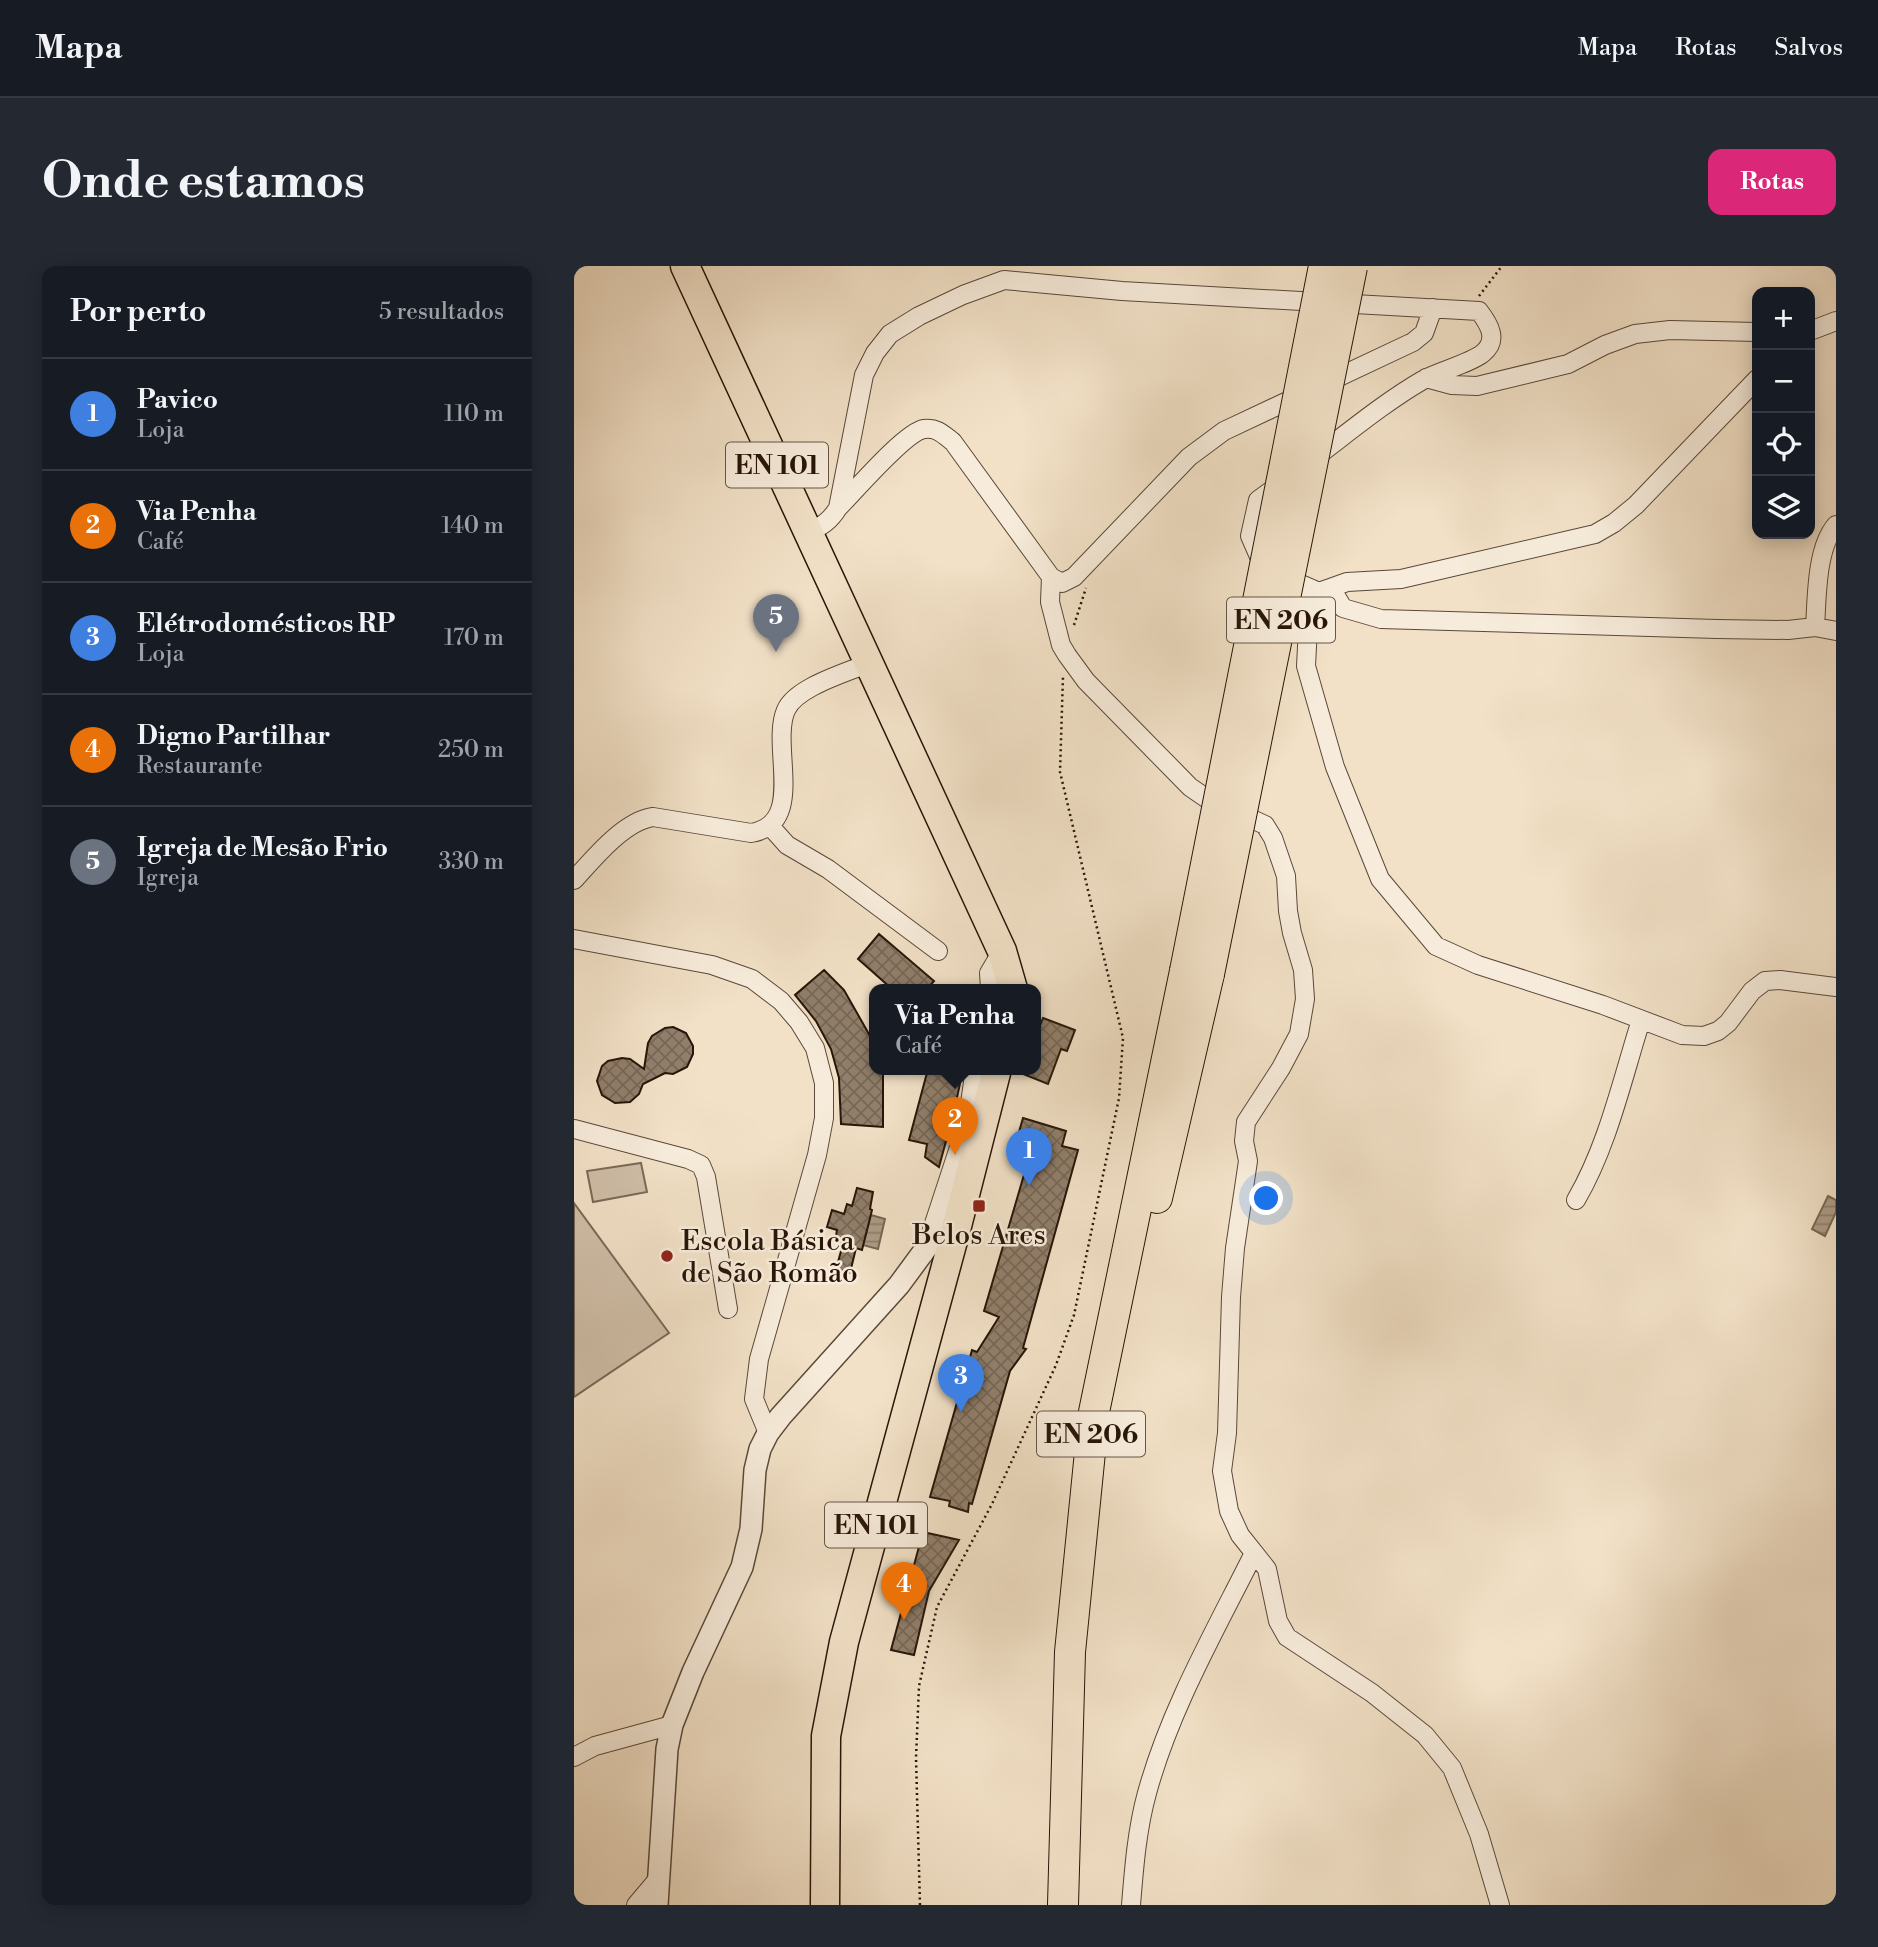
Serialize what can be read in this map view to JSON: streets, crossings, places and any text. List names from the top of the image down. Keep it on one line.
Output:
{"streets":{"highway":["EN 206"],"main road":["EN 101"]},"places":{"transit":["Belos Ares"],"other":["Escola Básica de São Romão"]},"page":{"header":"Mapa","nav":["Mapa","Rotas","Salvos"],"buttons":"Rotas","title":"Onde estamos","heading":["Por perto","5 resultados"],"map_buttons":["+","−"],"list":[{"mark":"1","name":"Pavico","note":"Loja","value":"110 m"},{"mark":"2","name":"Via Penha","note":"Café","value":"140 m"},{"mark":"3","name":"Elétrodomésticos RP","note":"Loja","value":"170 m"},{"mark":"4","name":"Digno Partilhar","note":"Restaurante","value":"250 m"},{"mark":"5","name":"Igreja de Mesão Frio","note":"Igreja","value":"330 m"}],"pins":["5","2","1","3","4"],"popup":["Via Penha","Café"]}}
